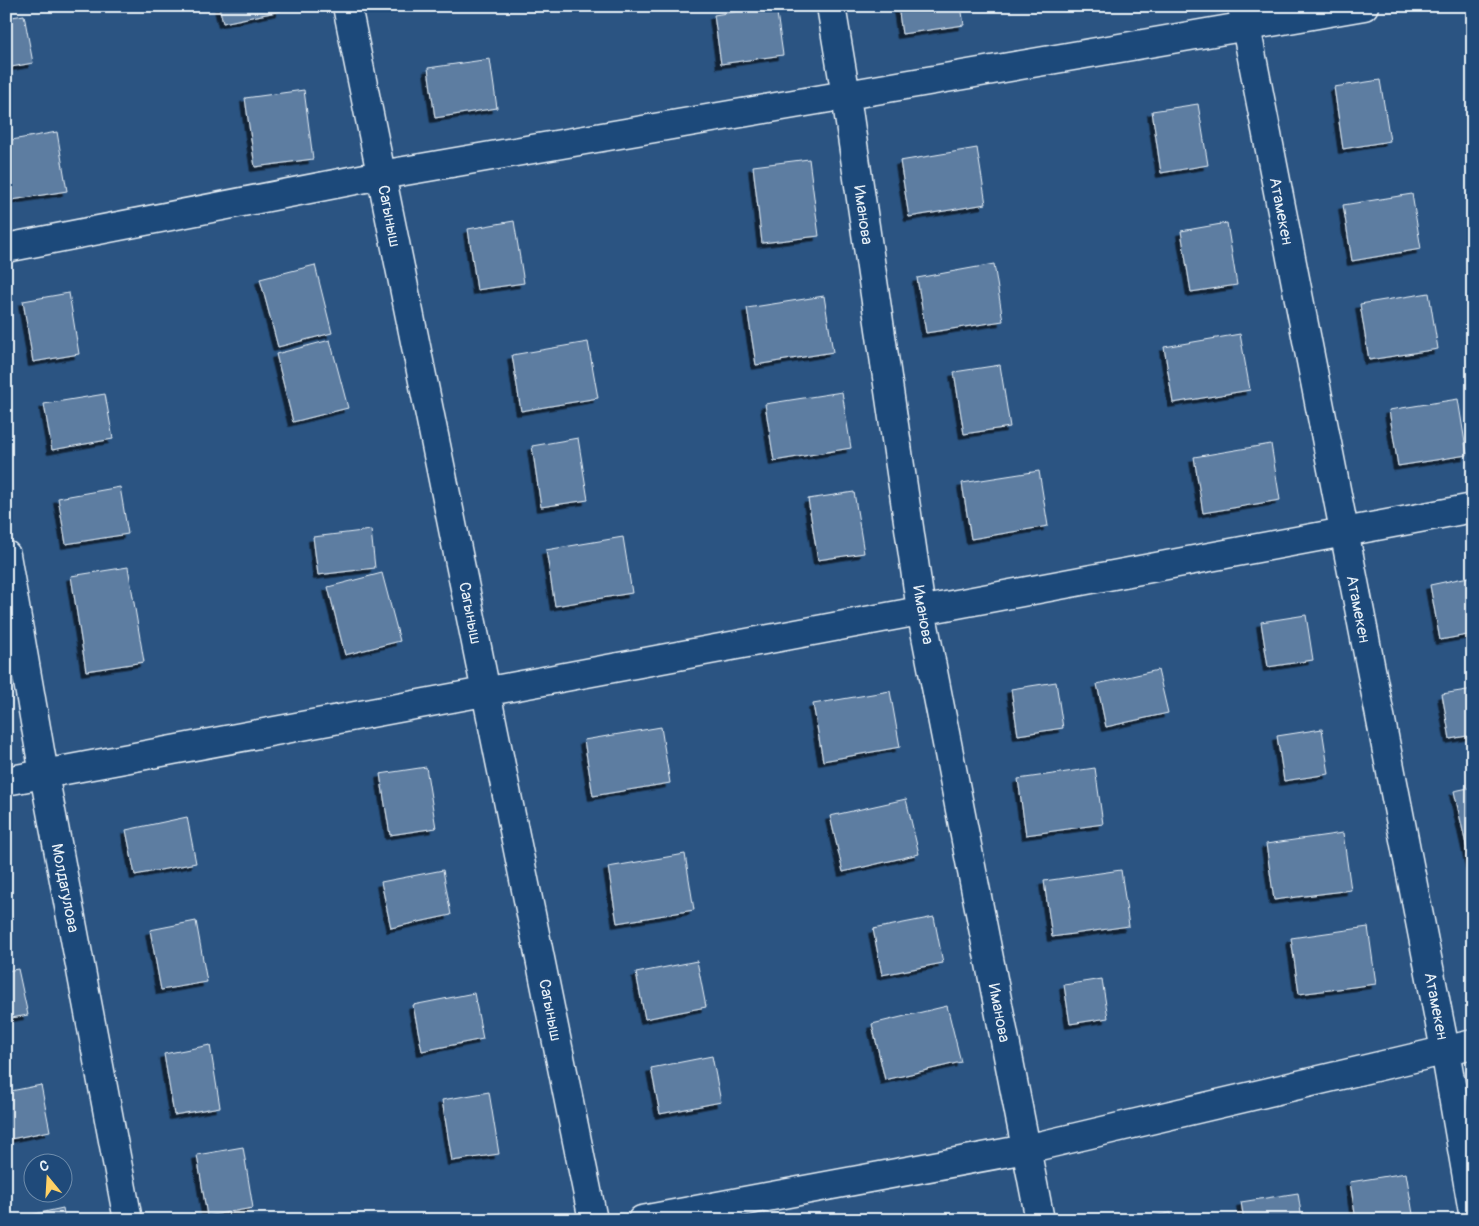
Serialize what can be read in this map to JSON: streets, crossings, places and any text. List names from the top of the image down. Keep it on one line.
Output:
{"streets":{"street":["Атамекен","Иманова","Сагыныш","Молдагулова"]},"north":"top"}
